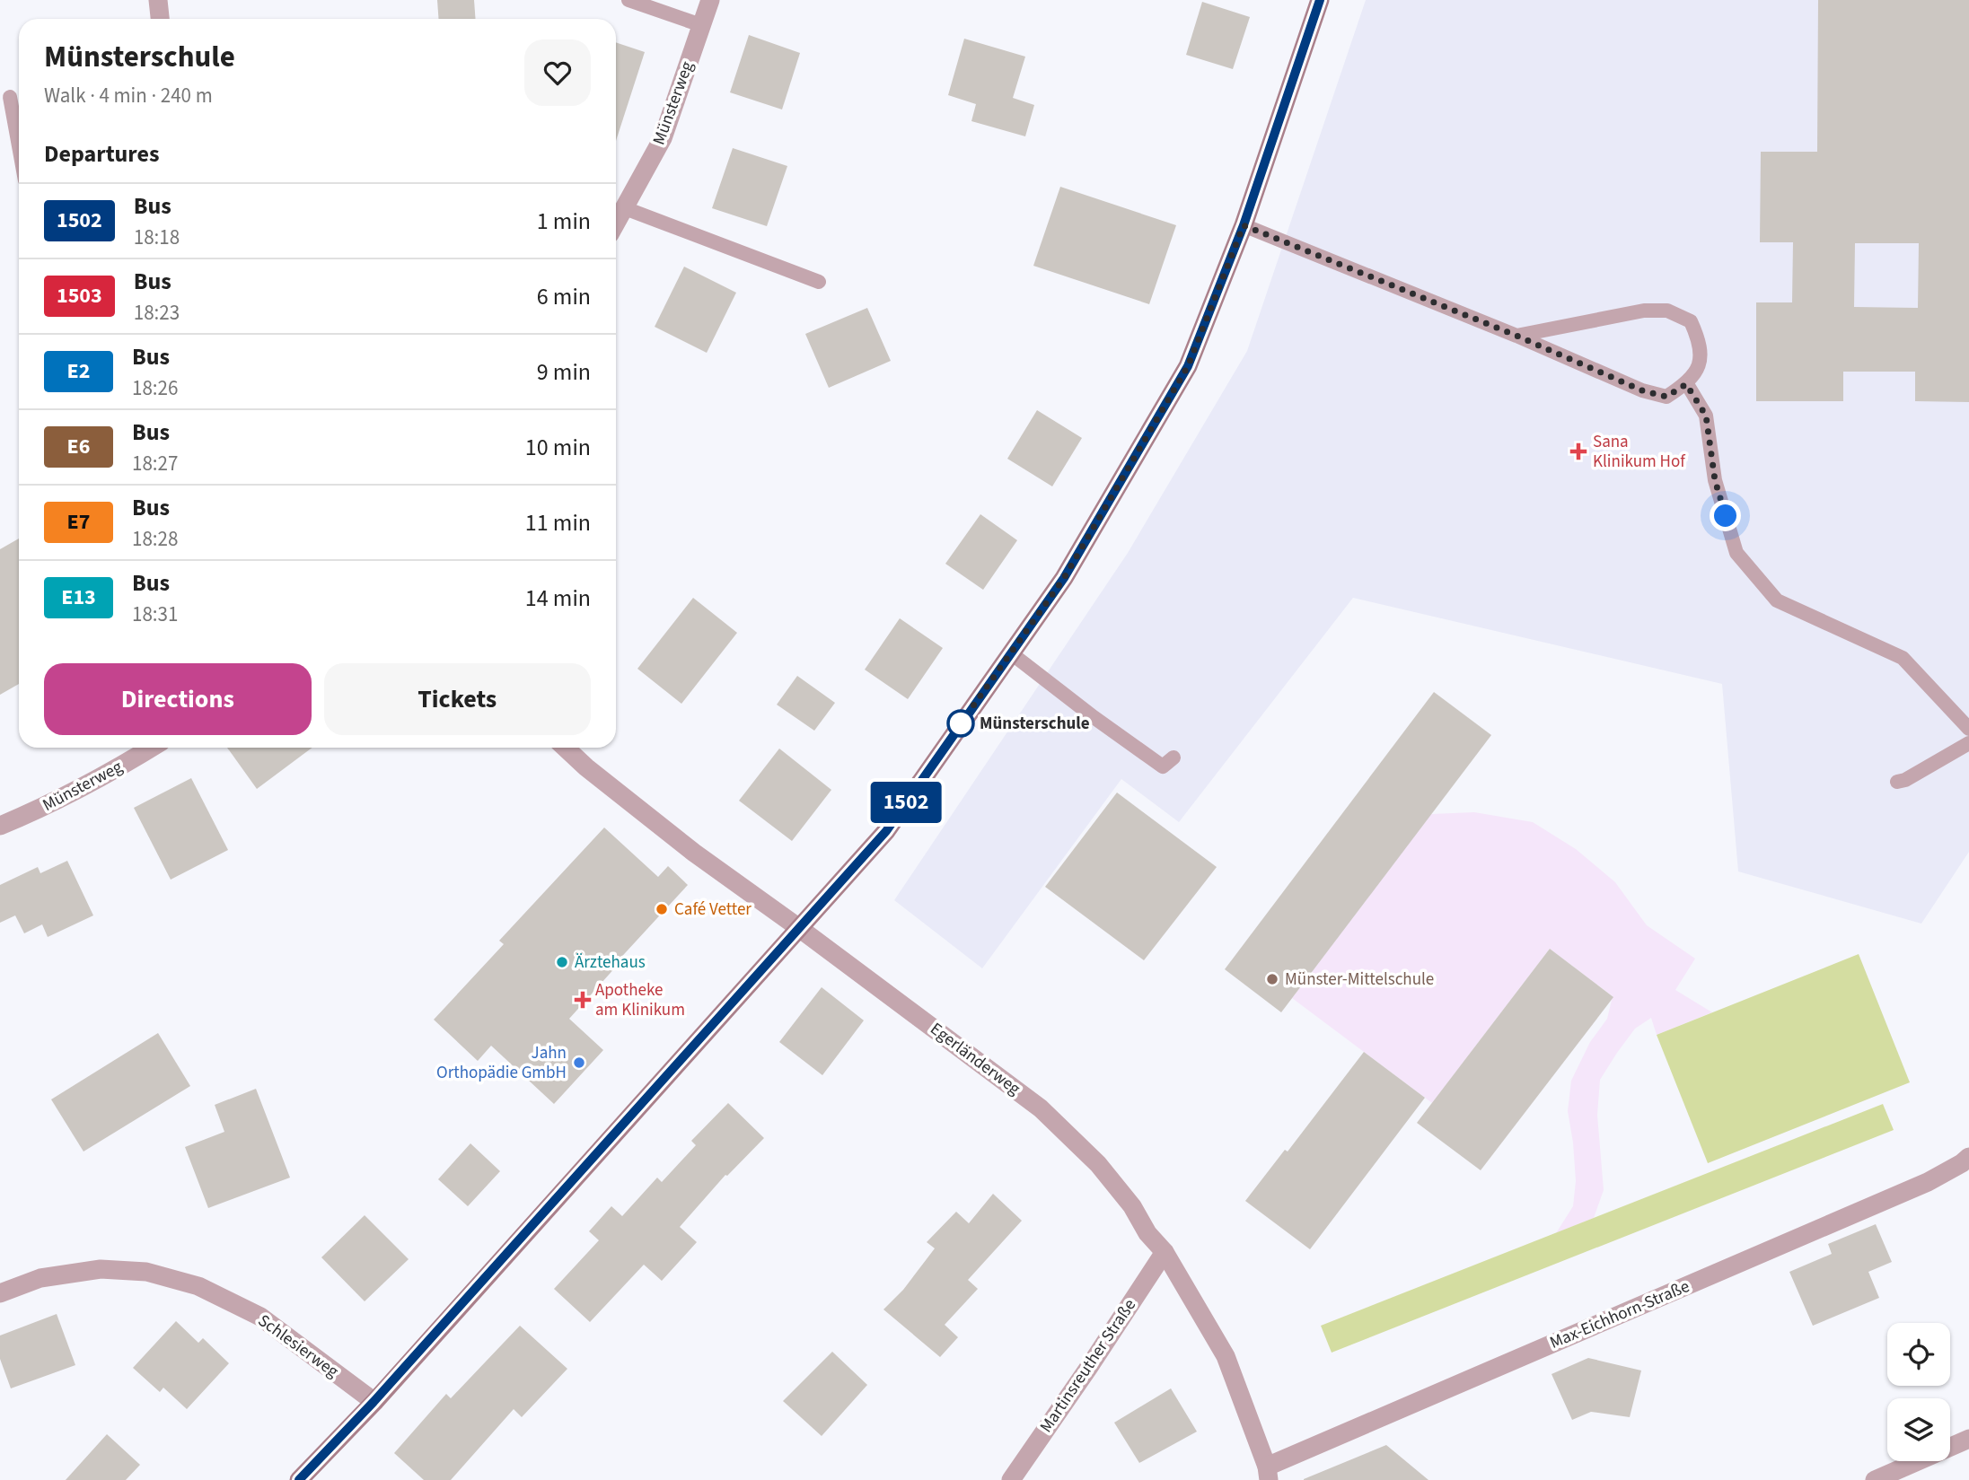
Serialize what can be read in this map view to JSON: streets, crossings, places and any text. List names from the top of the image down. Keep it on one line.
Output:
{"streets":{"street":["Münsterweg","Egerländerweg","Max-Eichhorn-Straße","Schlesierweg","Martinsreuther Straße"]},"crossings":[["Egerländerweg","Max-Eichhorn-Straße"],["Egerländerweg","Martinsreuther Straße"]],"places":{"health":["Sana Klinikum Hof","Apotheke am Klinikum"],"other":["Münsterschule","Café Vetter","Ärztehaus","Münster-Mittelschule","Jahn Orthopädie GmbH"]},"lines":["bus line 1502"],"page":{"on_map":"1502","heading":[["Münsterschule","Walk · 4 min · 240 m"],"Departures"],"list":[{"mark":"1502","name":"Bus","note":"18:18","value":"1 min"},{"mark":"1503","name":"Bus","note":"18:23","value":"6 min"},{"mark":"E2","name":"Bus","note":"18:26","value":"9 min"},{"mark":"E6","name":"Bus","note":"18:27","value":"10 min"},{"mark":"E7","name":"Bus","note":"18:28","value":"11 min"},{"mark":"E13","name":"Bus","note":"18:31","value":"14 min"}],"buttons":["Directions","Tickets"]}}
